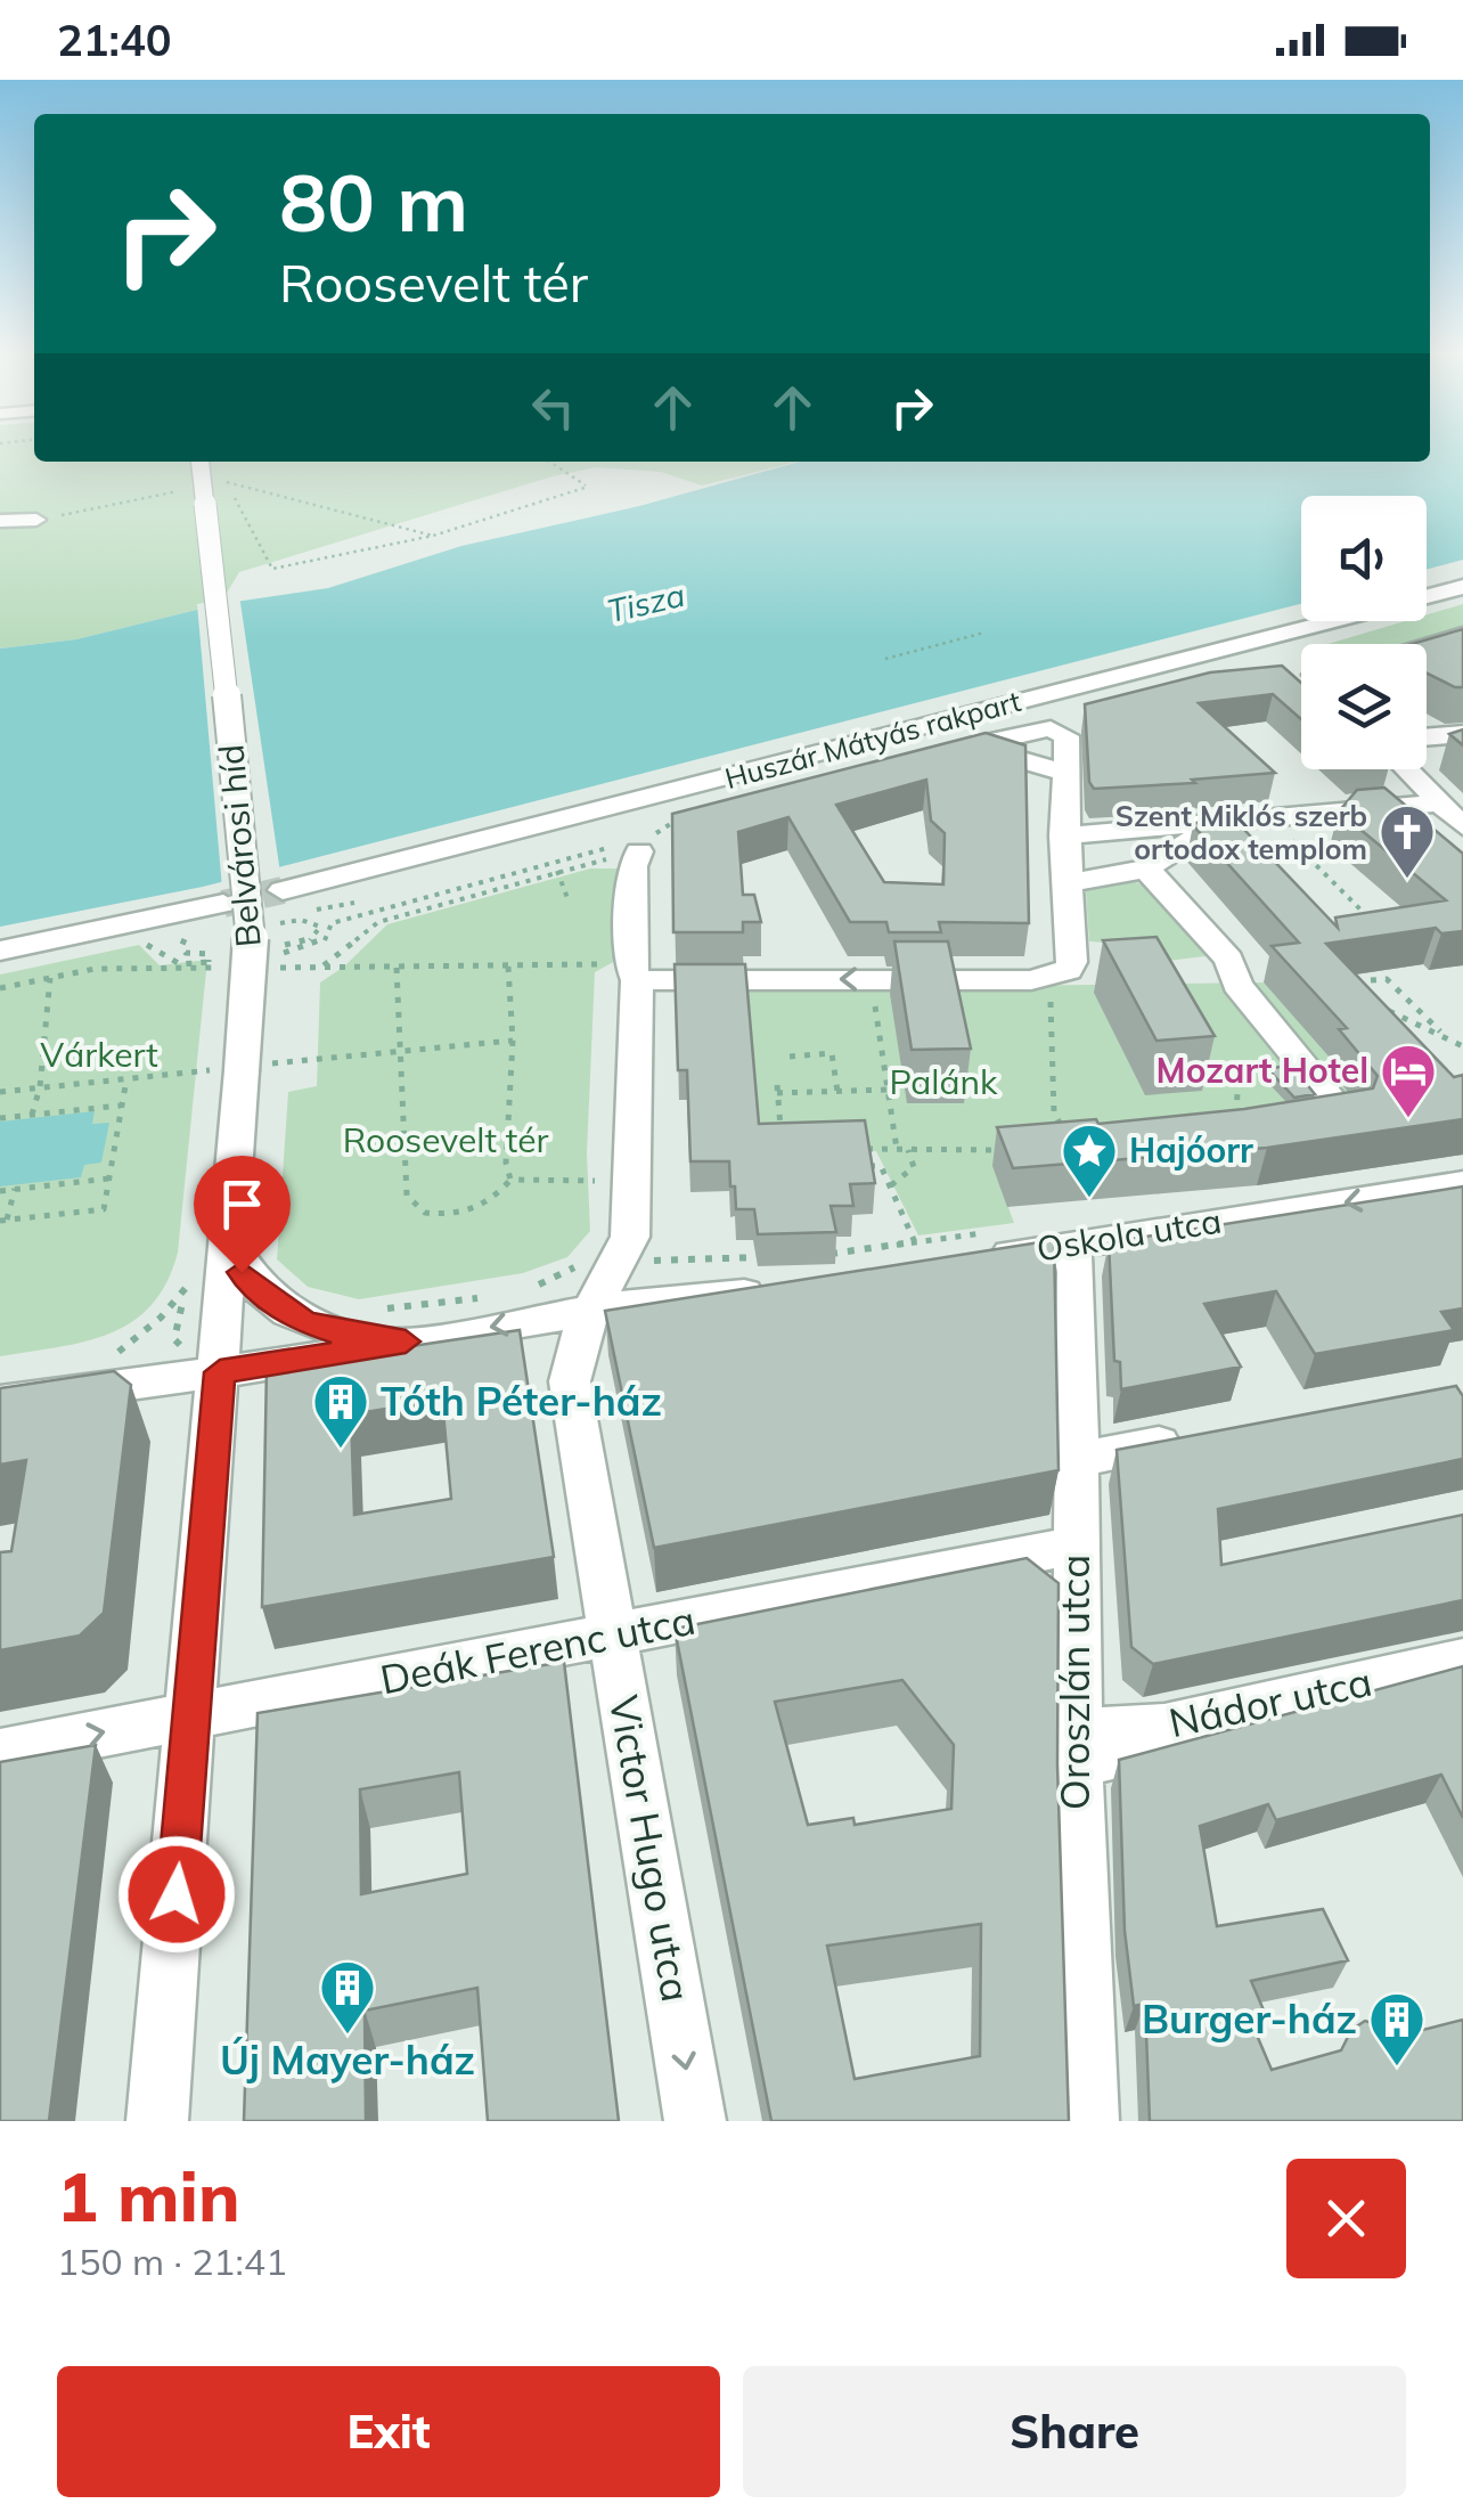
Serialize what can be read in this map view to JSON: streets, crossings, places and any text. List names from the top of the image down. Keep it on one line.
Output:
{"streets":{"street":["Huszár Mátyás rakpart","Belvárosi híd","Oskola utca","Deák Ferenc utca","Oroszlán utca","Nádor utca","Victor Hugo utca"]},"crossings":[["Belvárosi híd","Deák Ferenc utca"],["Oskola utca","Oroszlán utca"],["Deák Ferenc utca","Oroszlán utca"],["Deák Ferenc utca","Victor Hugo utca"],["Oroszlán utca","Nádor utca"]],"one_way":["Oskola utca","Victor Hugo utca"],"water":["Tisza"],"parks":["Várkert","Palánk","Roosevelt tér"],"places":{"church":["Szent Miklós szerb ortodox templom"],"hotel":["Mozart Hotel"],"place":["Hajóorr"],"building":["Tóth Péter-ház","Új Mayer-ház","Burger-ház"]},"page":{"status":"21:40","turn":["80 m","Roosevelt tér"],"heading":["1 min","150 m · 21:41"],"buttons":["Exit","Share"]}}
